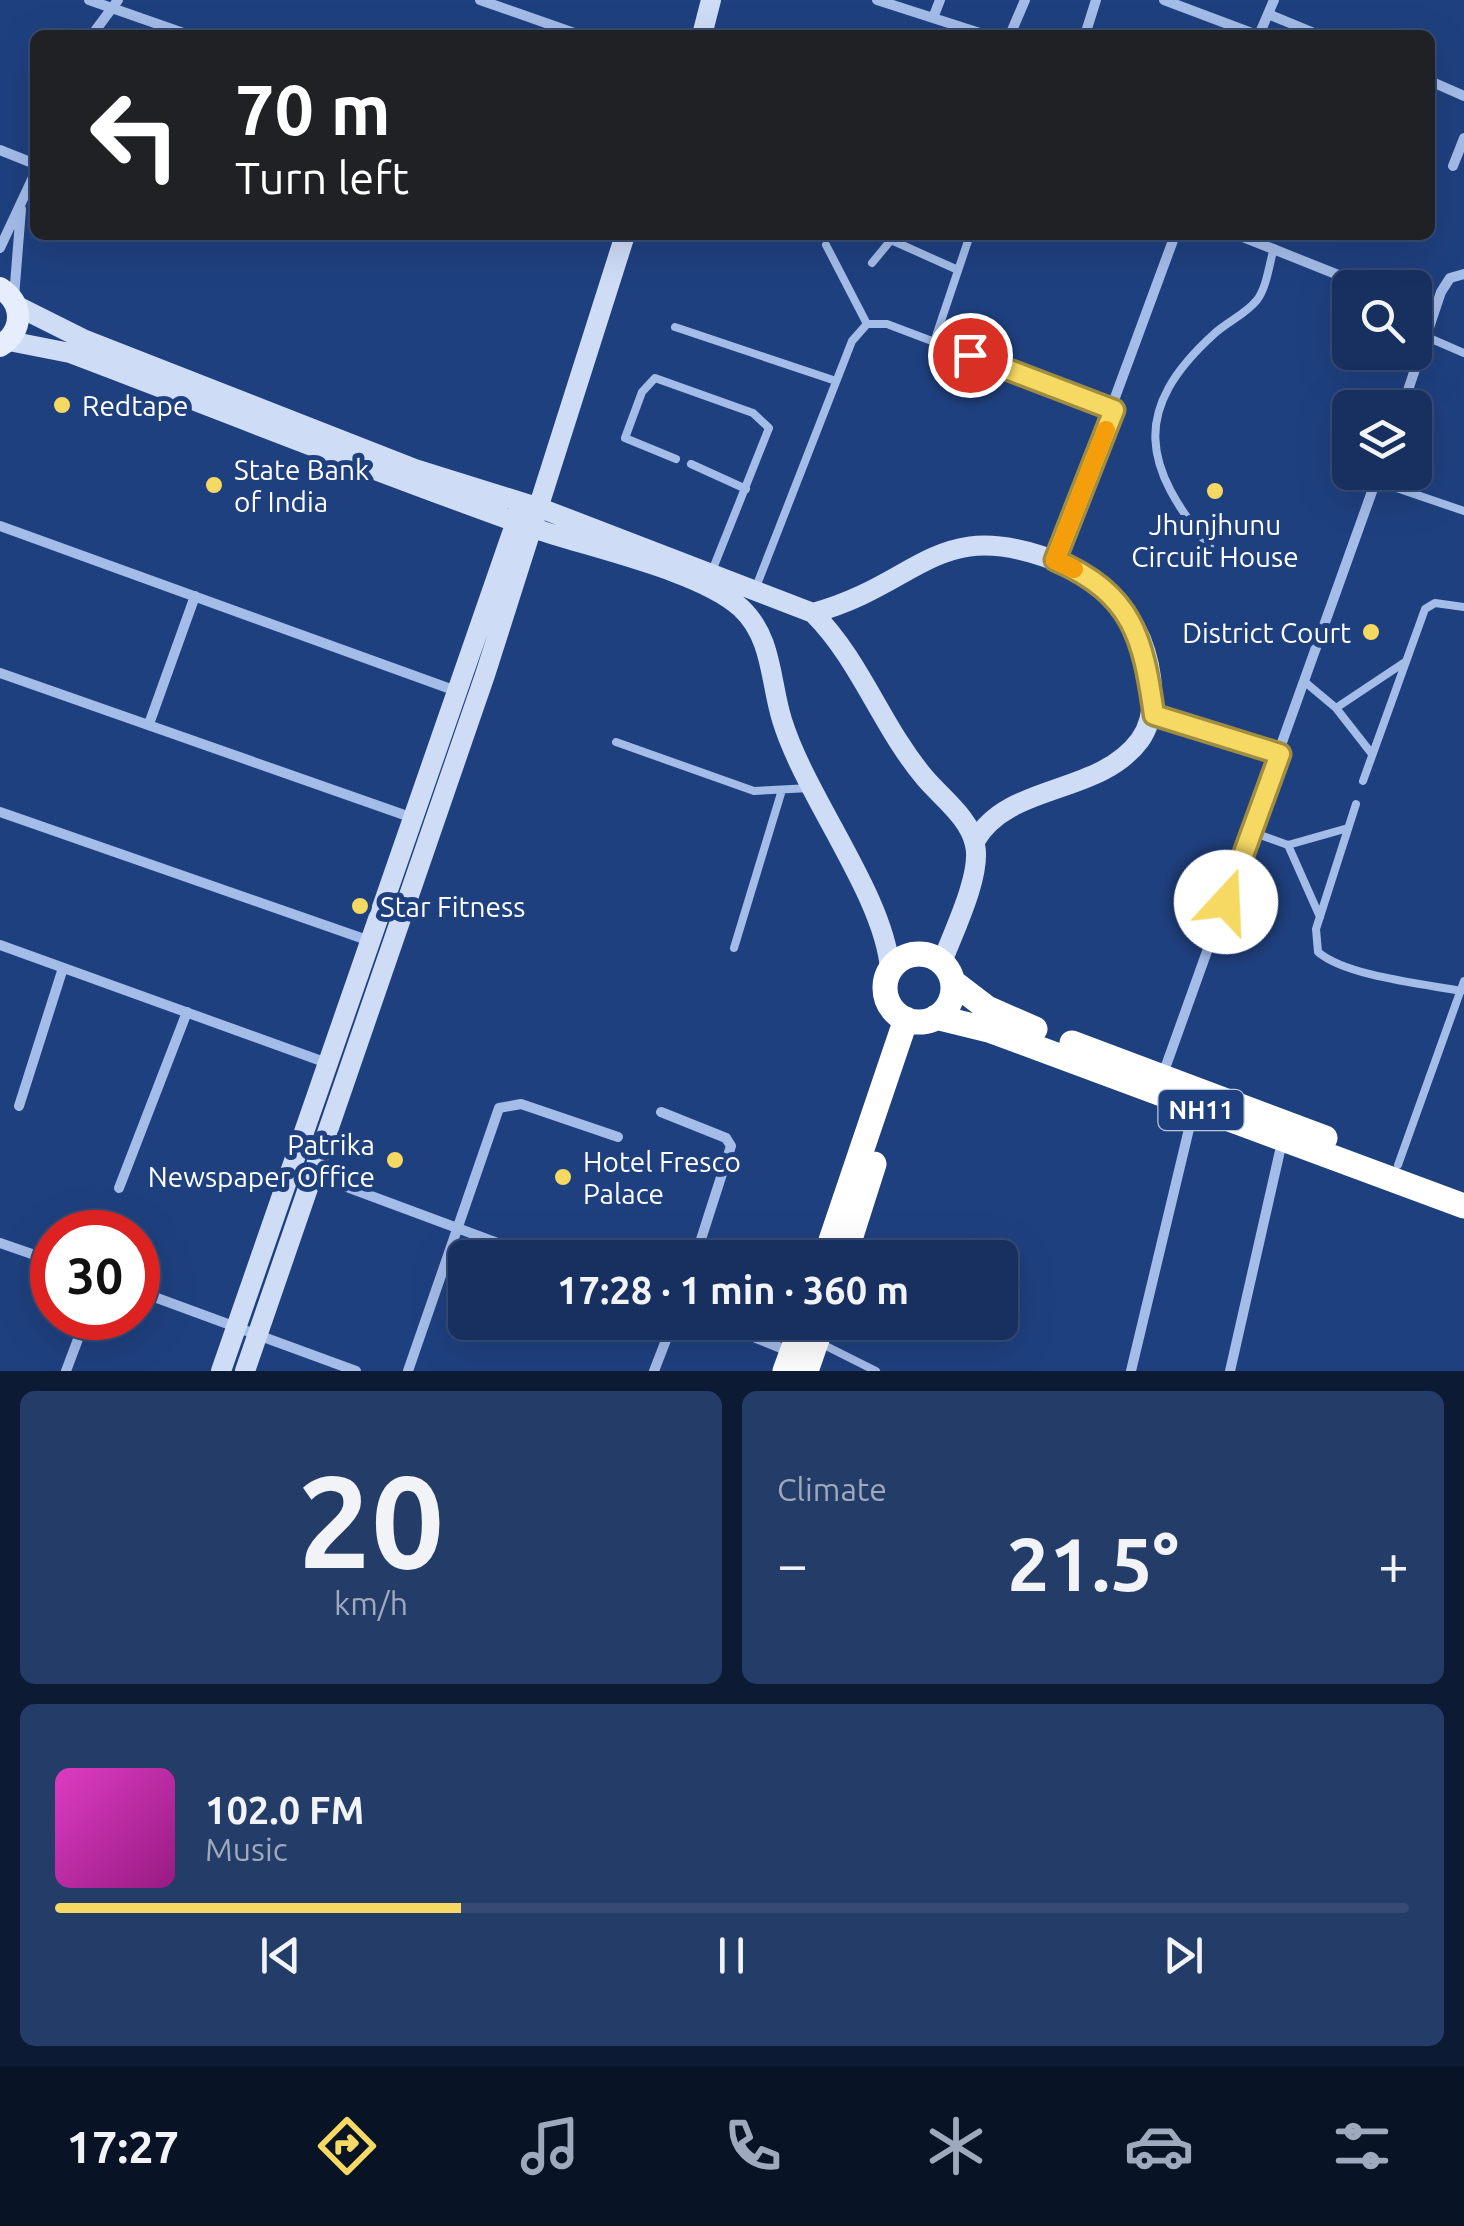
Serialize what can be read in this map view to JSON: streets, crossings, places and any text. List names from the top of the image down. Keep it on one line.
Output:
{"streets":{"highway":["NH11"]},"places":["Redtape","State Bank of India","Jhunjhunu Circuit House","District Court","Star Fitness","Patrika Newspaper Office","Hotel Fresco Palace"],"page":{"turn":["70 m","Turn left"],"limit":"30","trip":"17:28 · 1 min · 360 m","tile":[["20","km/h"],"Climate"],"heat":["−","21.5°","+"],"song":["102.0 FM","Music"],"tabs":"17:27"}}
